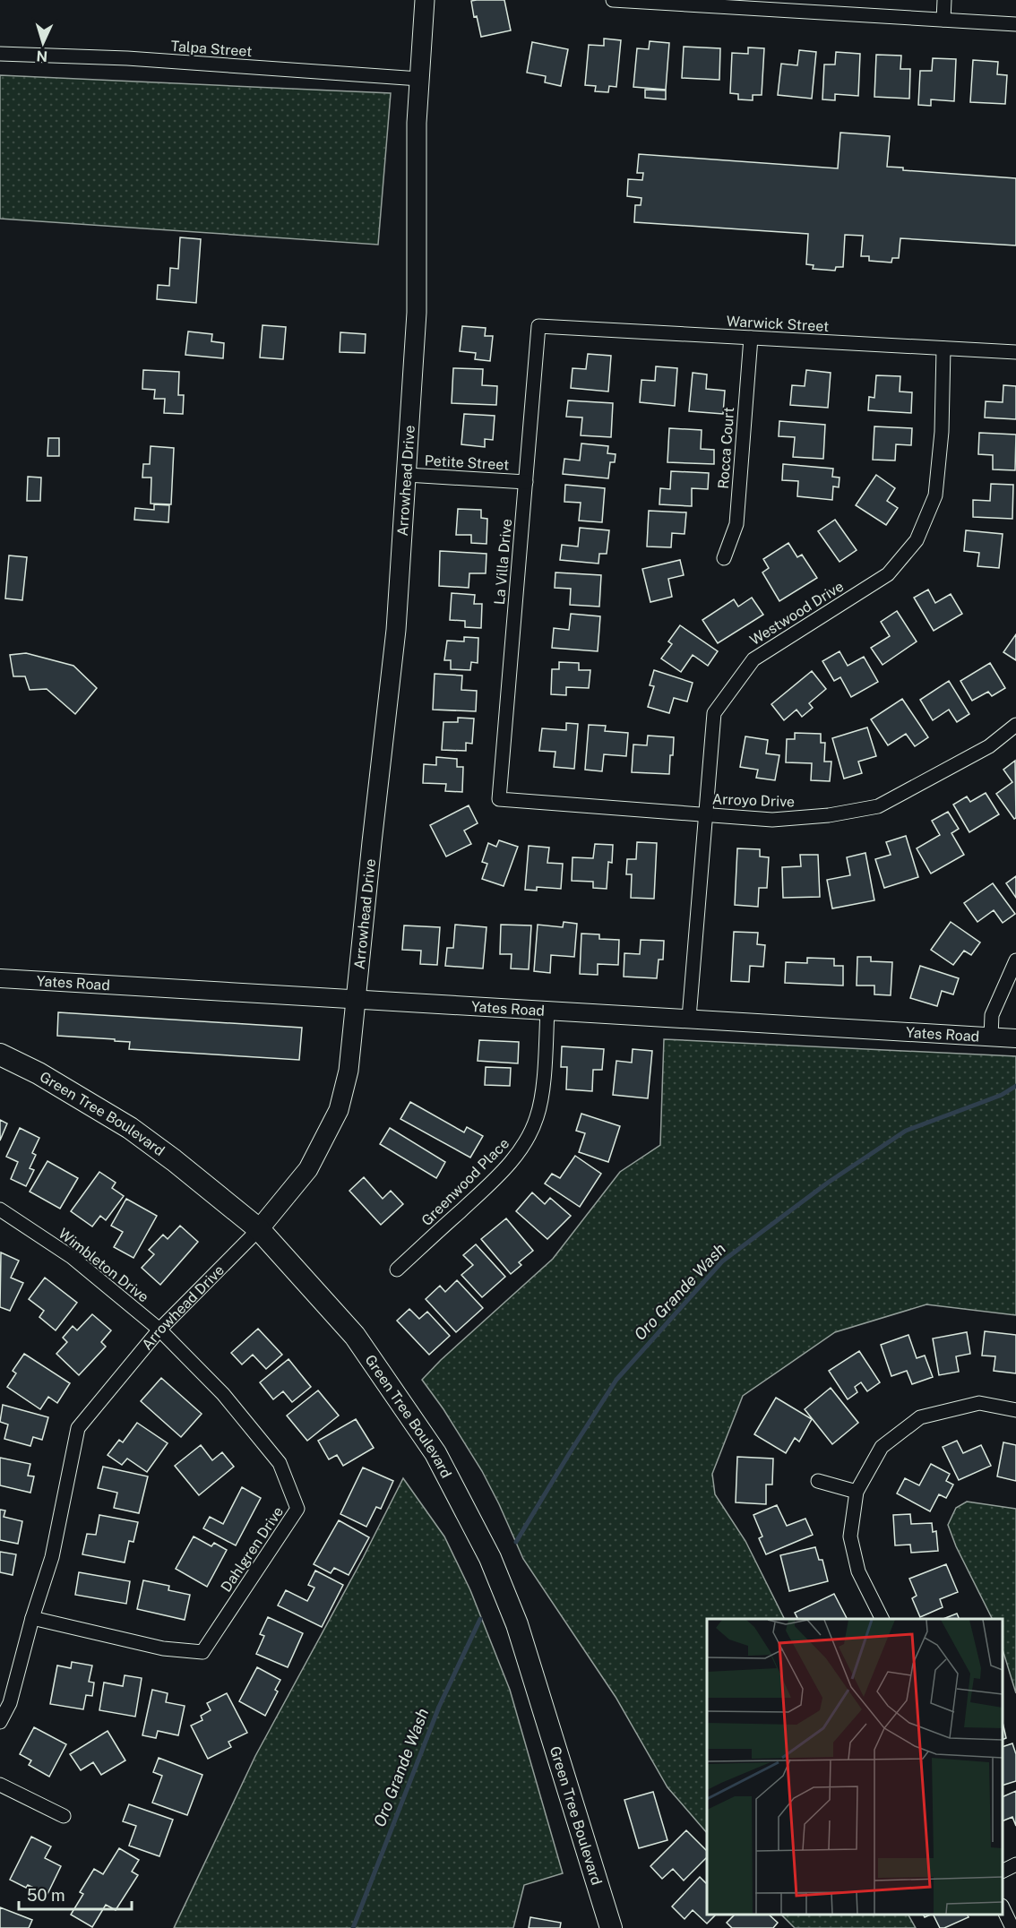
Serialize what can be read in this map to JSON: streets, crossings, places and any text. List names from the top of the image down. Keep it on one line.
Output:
{"streets":{"main road":["Arrowhead Drive","Green Tree Boulevard"],"street":["Talpa Street","Warwick Street","Rocca Court","Petite Street","La Villa Drive","Westwood Drive","Arroyo Drive","Yates Road","Greenwood Place","Wimbleton Drive","Dahlgren Drive"]},"crossings":[["Talpa Street","Arrowhead Drive"],["Warwick Street","Rocca Court"],["Warwick Street","La Villa Drive"],["Warwick Street","Westwood Drive"],["Petite Street","Arrowhead Drive"],["Petite Street","La Villa Drive"],["Arrowhead Drive","Yates Road"],["Arrowhead Drive","Green Tree Boulevard"],["Arrowhead Drive","Wimbleton Drive"],["Arrowhead Drive","Dahlgren Drive"],["La Villa Drive","Arroyo Drive"],["Westwood Drive","Arroyo Drive"],["Westwood Drive","Yates Road"],["Yates Road","Greenwood Place"],["Wimbleton Drive","Dahlgren Drive"]],"water":["Oro Grande Wash"],"scale_bar":"50 m","north":"bottom"}
